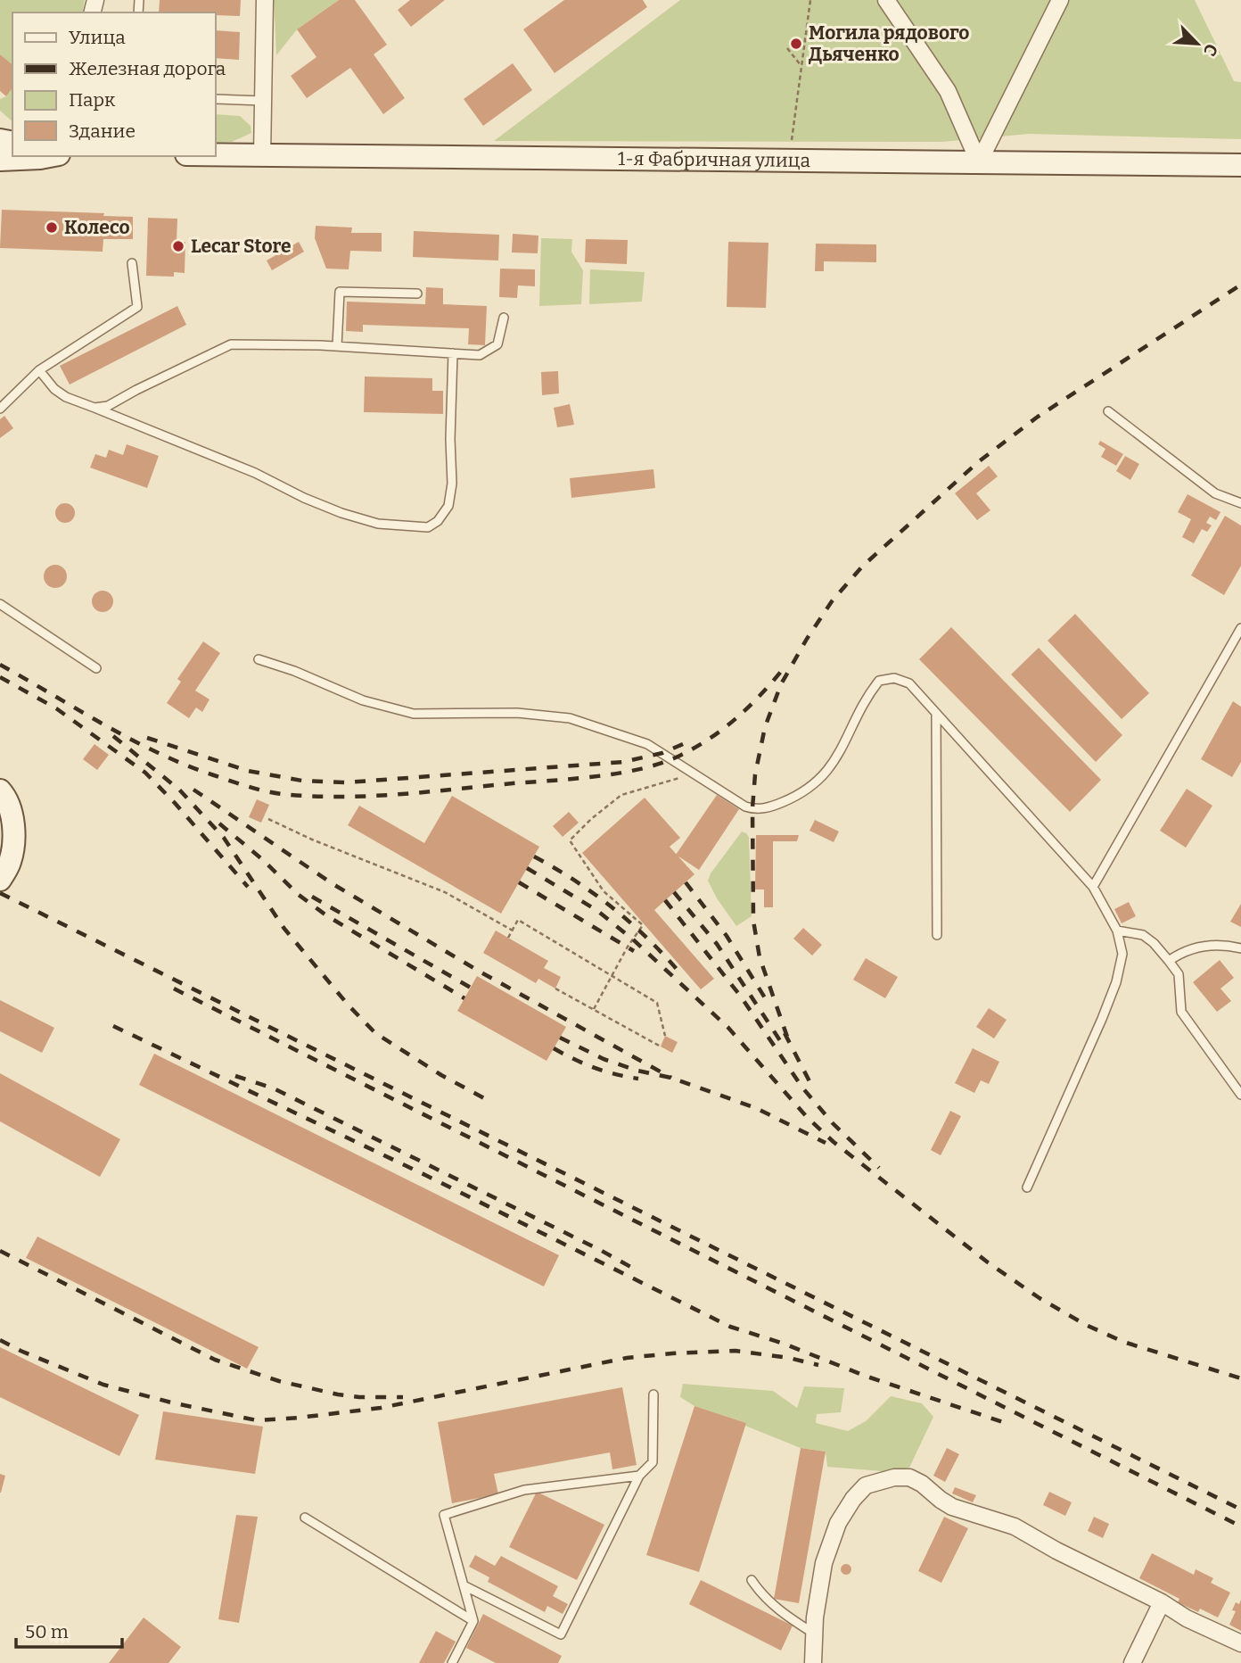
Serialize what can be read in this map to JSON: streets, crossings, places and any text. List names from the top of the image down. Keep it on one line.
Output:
{"streets":{"main road":["1-я Фабричная улица"]},"places":["Могила рядового Дьяченко","Колесо","Lecar Store"],"legend":["Улица","Железная дорога","Парк","Здание"],"scale_bar":"50 m","north":"bottom right"}
